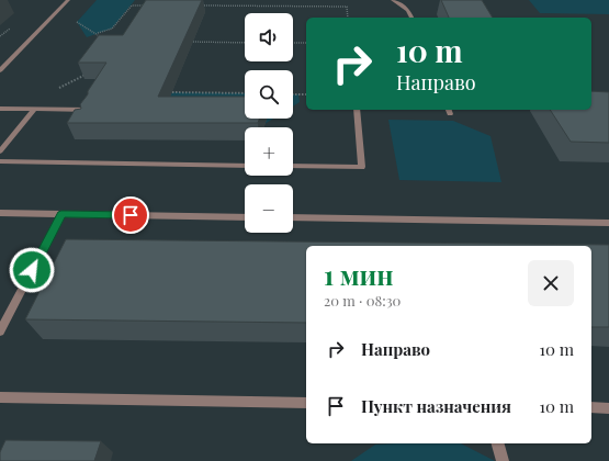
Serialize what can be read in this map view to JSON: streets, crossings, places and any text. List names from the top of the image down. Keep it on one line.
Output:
{"page":{"map_buttons":["+","−"],"turn":["10 m","Направо"],"heading":["1 мин","20 m · 08:30"],"list":[{"name":"Направо","value":"10 m"},{"name":"Пункт назначения","value":"10 m"}]}}
